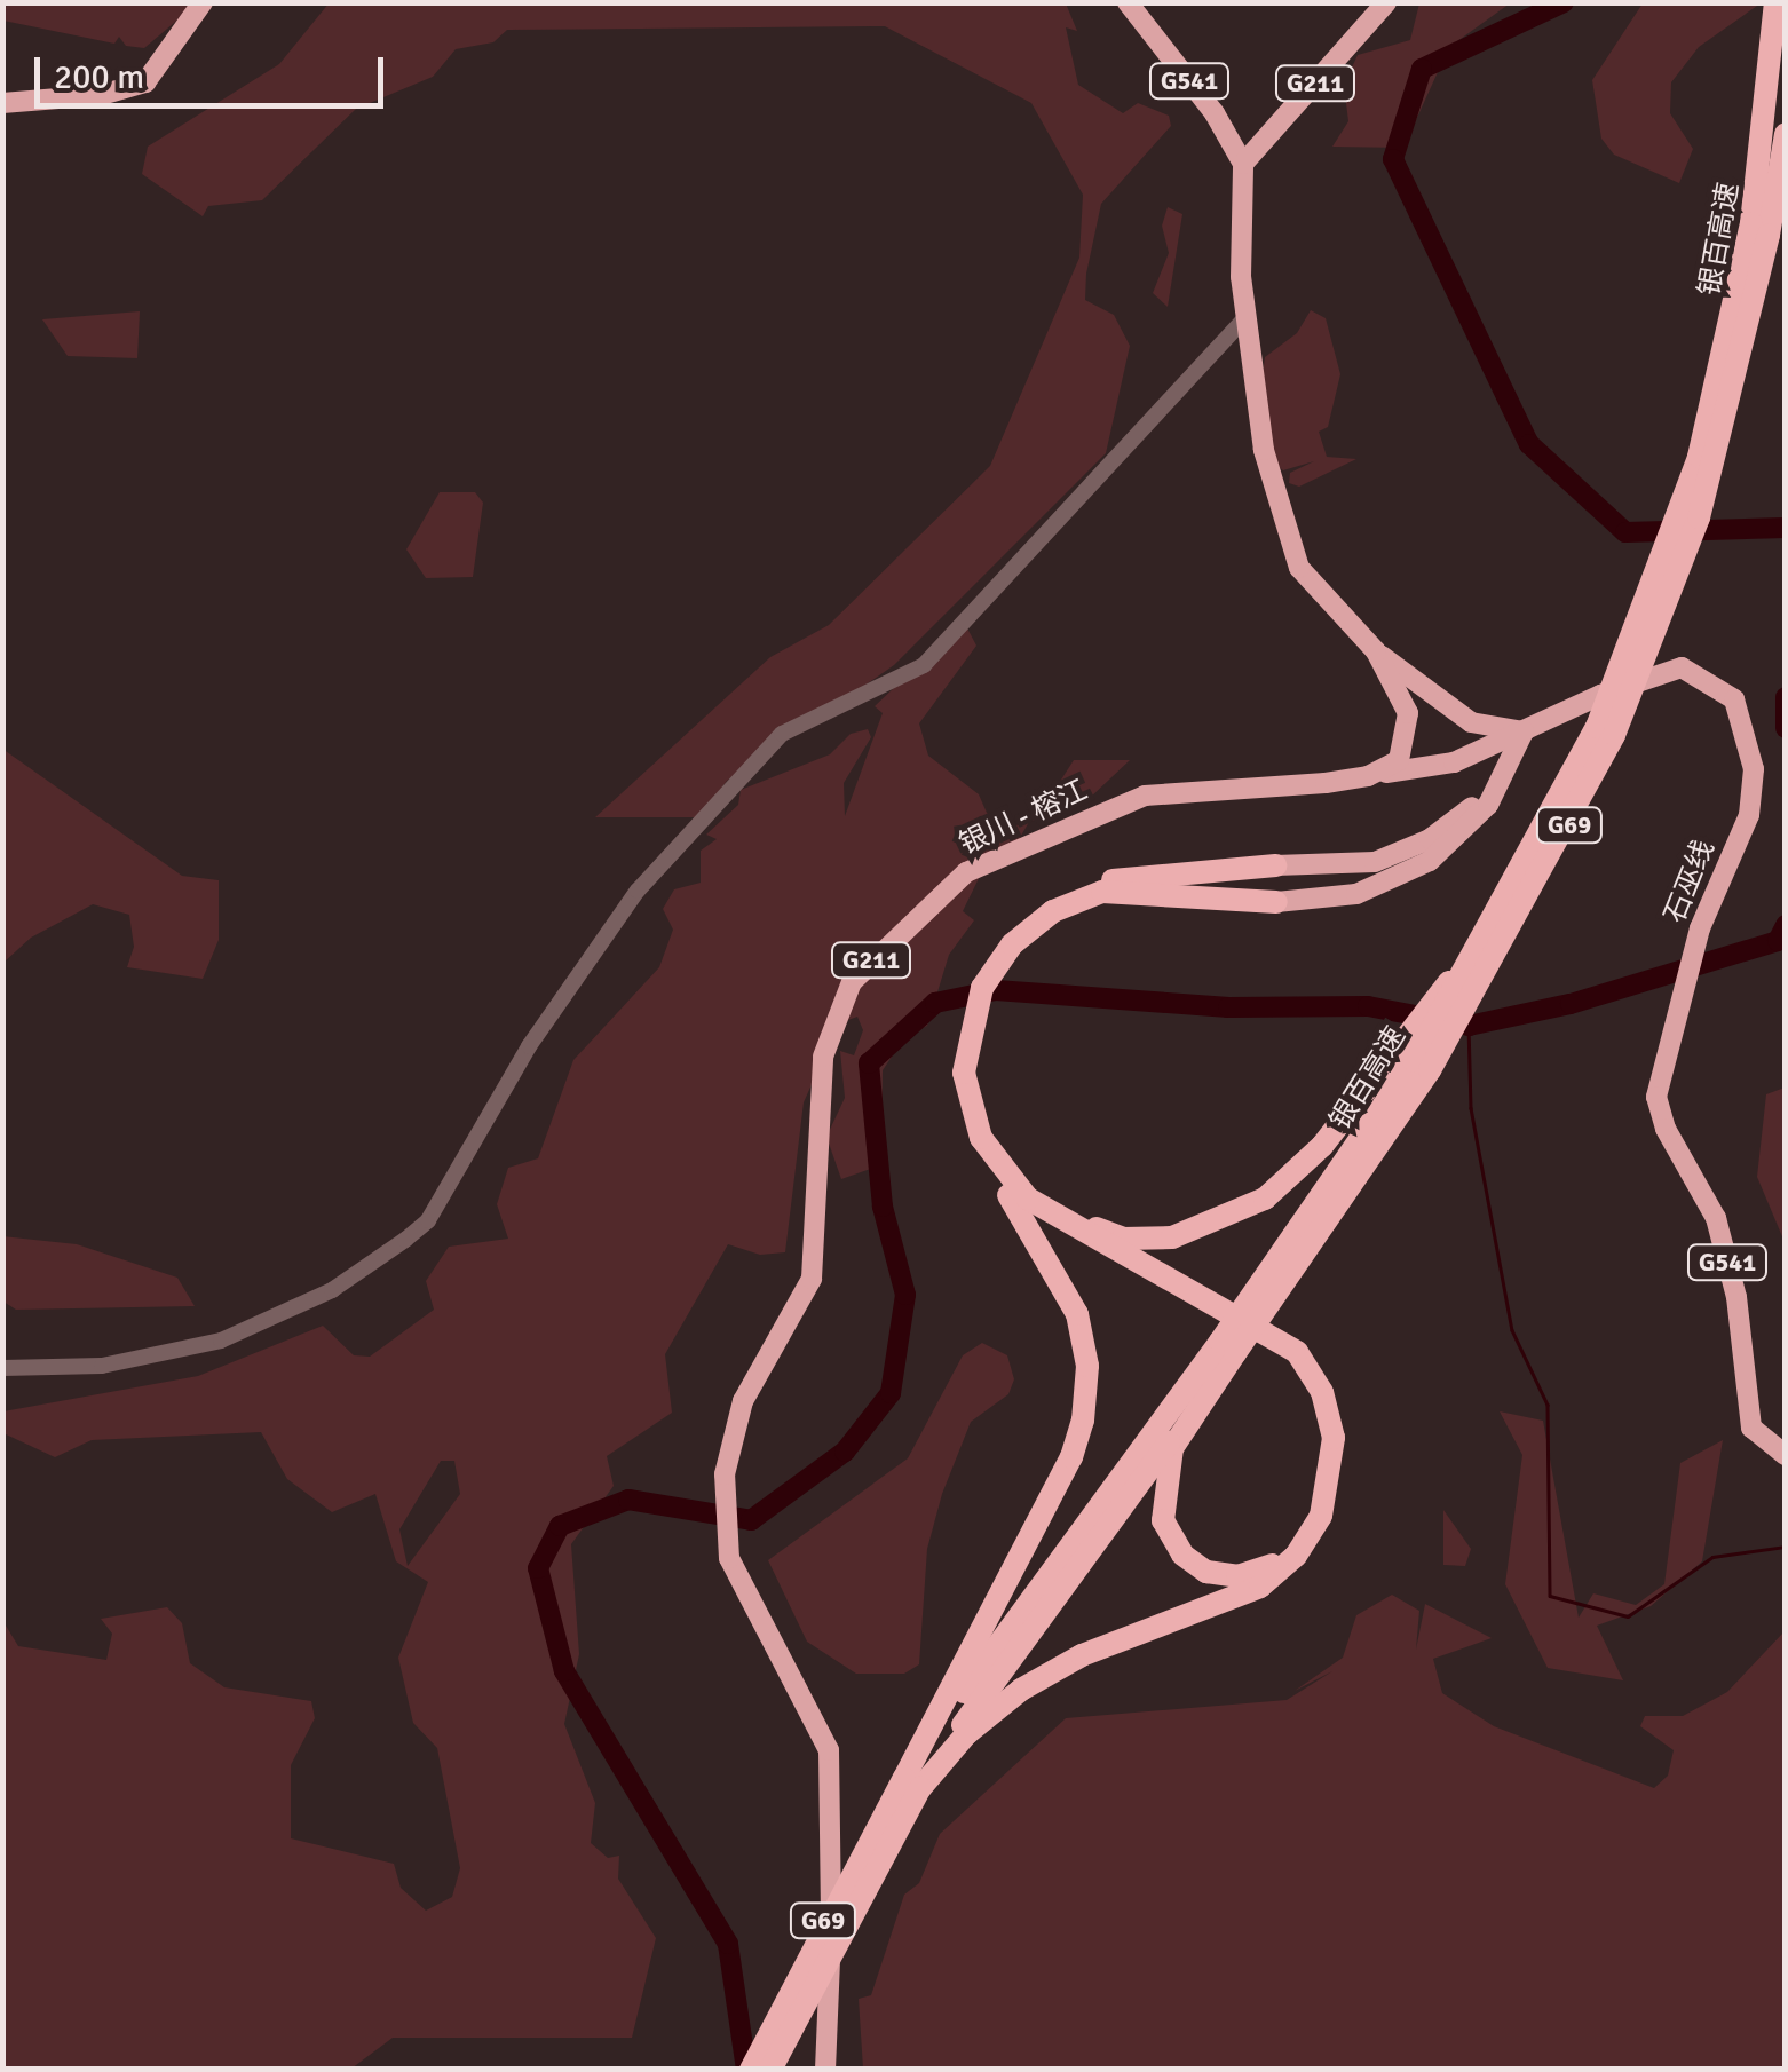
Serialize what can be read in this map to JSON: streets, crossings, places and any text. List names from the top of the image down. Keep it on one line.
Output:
{"streets":{"highway":["G541","G211","银百高速","银川 - 榕江","G69","石巫线"]},"crossings":[["G541","G211"],["银川 - 榕江","石巫线"]],"scale_bar":"200 m"}
